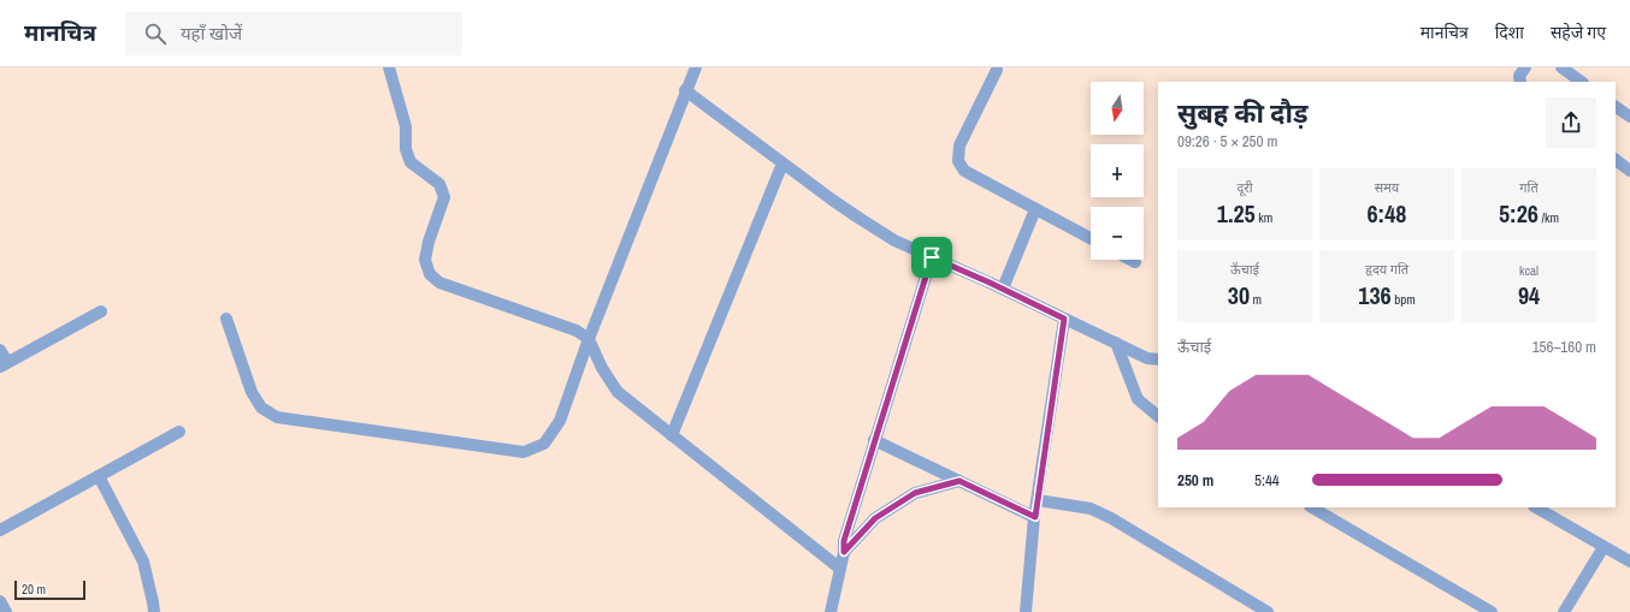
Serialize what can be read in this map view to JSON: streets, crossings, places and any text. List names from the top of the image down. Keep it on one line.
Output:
{"scale_bar":"20 m","north":"bottom","page":{"header":"मानचित्र","search":"यहाँ खोजें","nav":["मानचित्र","दिशा","सहेजे गए"],"map_buttons":["+","−"],"heading":["सुबह की दौड़","09:26 · 5 × 250 m"],"stats":[["दूरी","1.25 km"],["समय","6:48"],["गति","5:26 /km"],["ऊँचाई","30 m"],["हृदय गति","136 bpm"],["kcal","94"]],"chart":["ऊँचाई","156–160 m"],"list":[{"name":"250 m","note":"5:44"}],"scale":"20 m"}}
